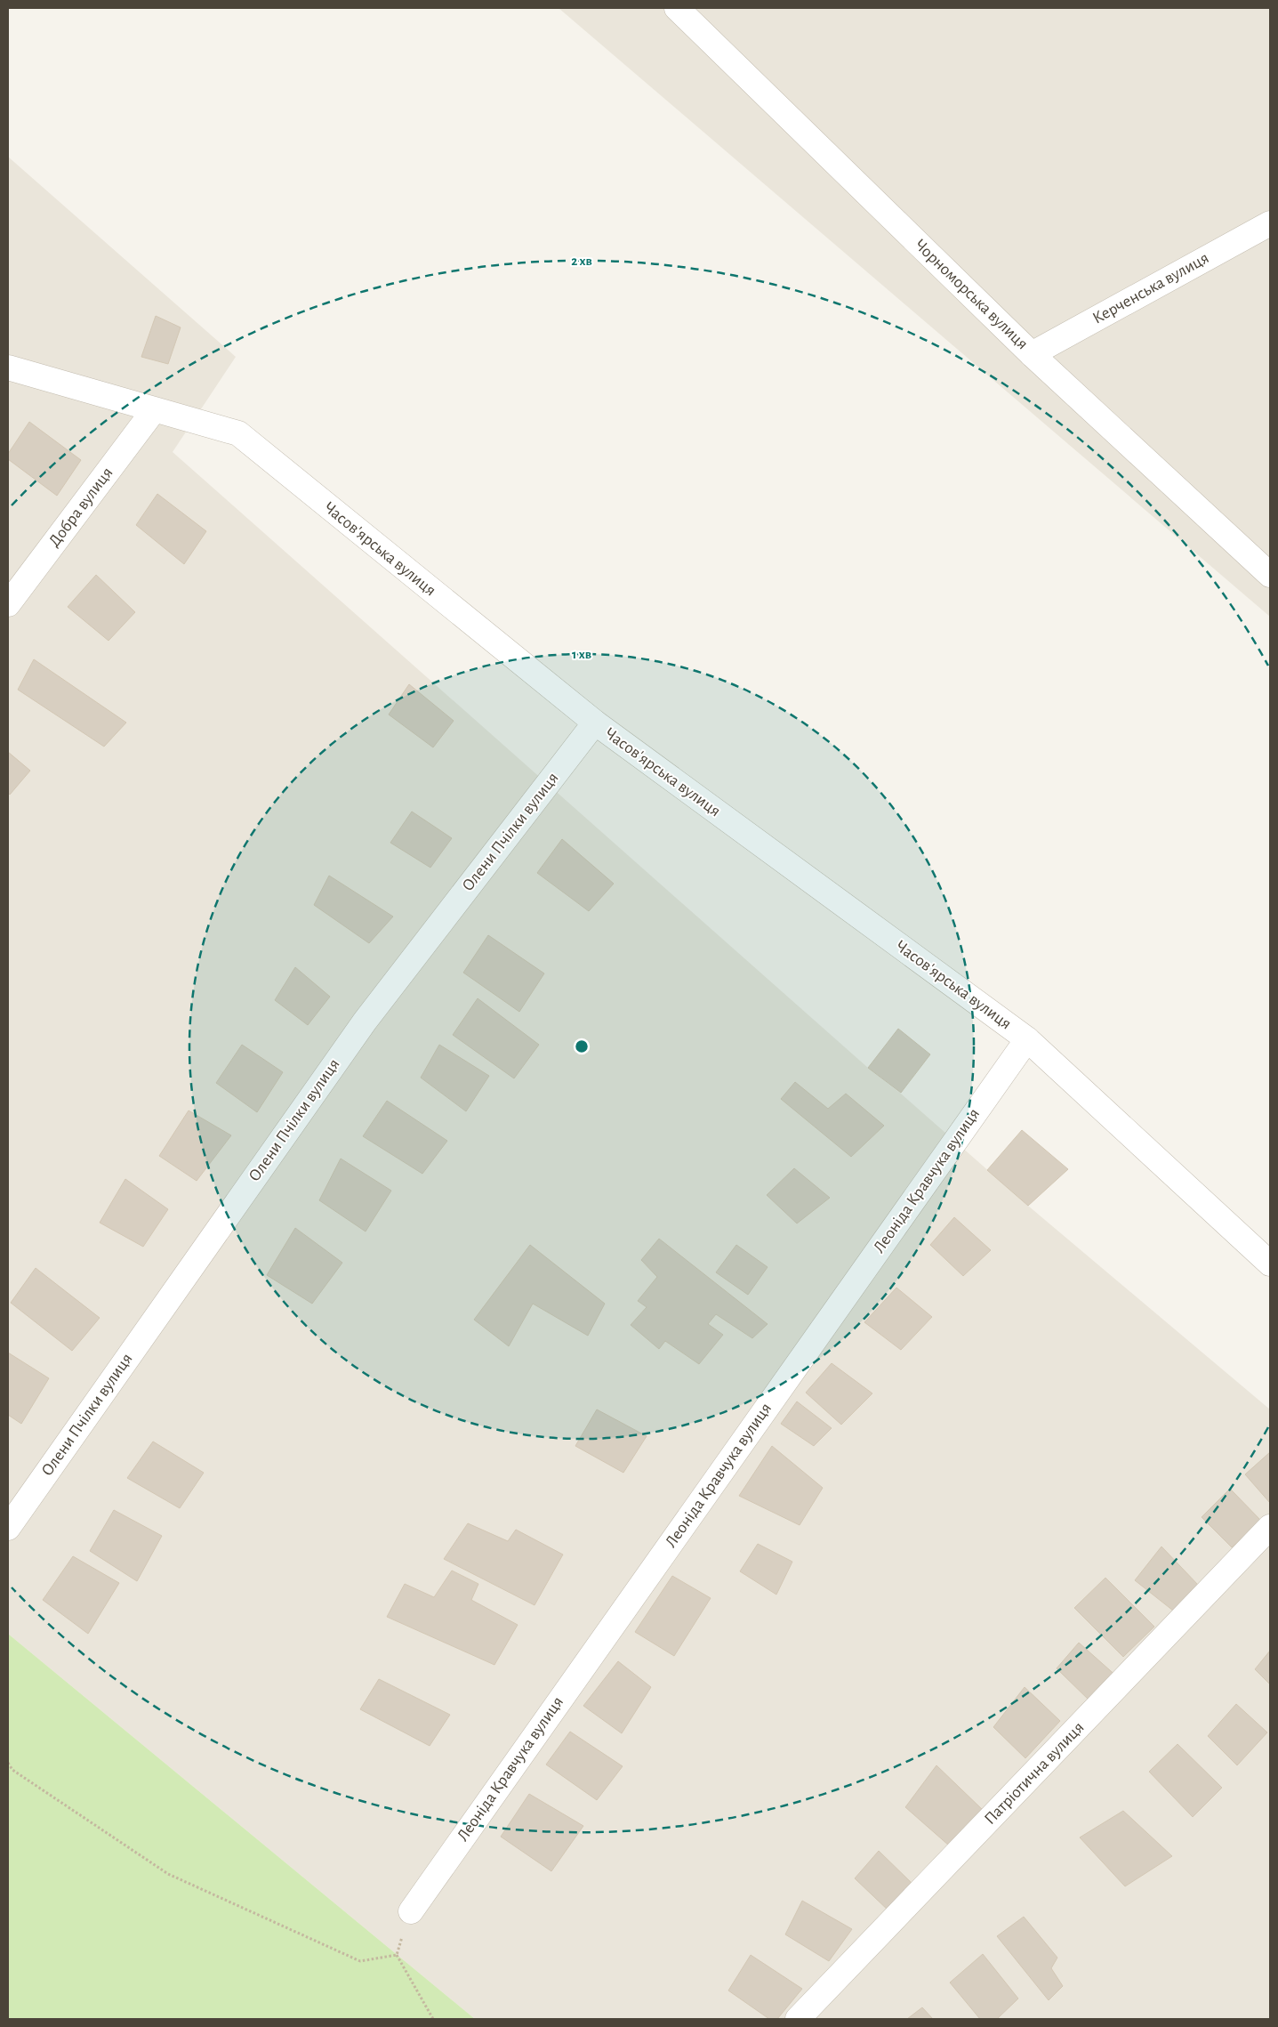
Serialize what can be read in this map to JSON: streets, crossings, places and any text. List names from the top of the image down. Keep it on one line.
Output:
{"streets":{"street":["Керченська вулиця","Чорноморська вулиця","Добра вулиця","Часов'ярська вулиця","Олени Пчілки вулиця","Леоніда Кравчука вулиця","Патріотична вулиця"]},"crossings":[["Керченська вулиця","Чорноморська вулиця"],["Добра вулиця","Часов'ярська вулиця"],["Часов'ярська вулиця","Олени Пчілки вулиця"],["Часов'ярська вулиця","Леоніда Кравчука вулиця"]],"rings":["2 хв","1 хв"]}
